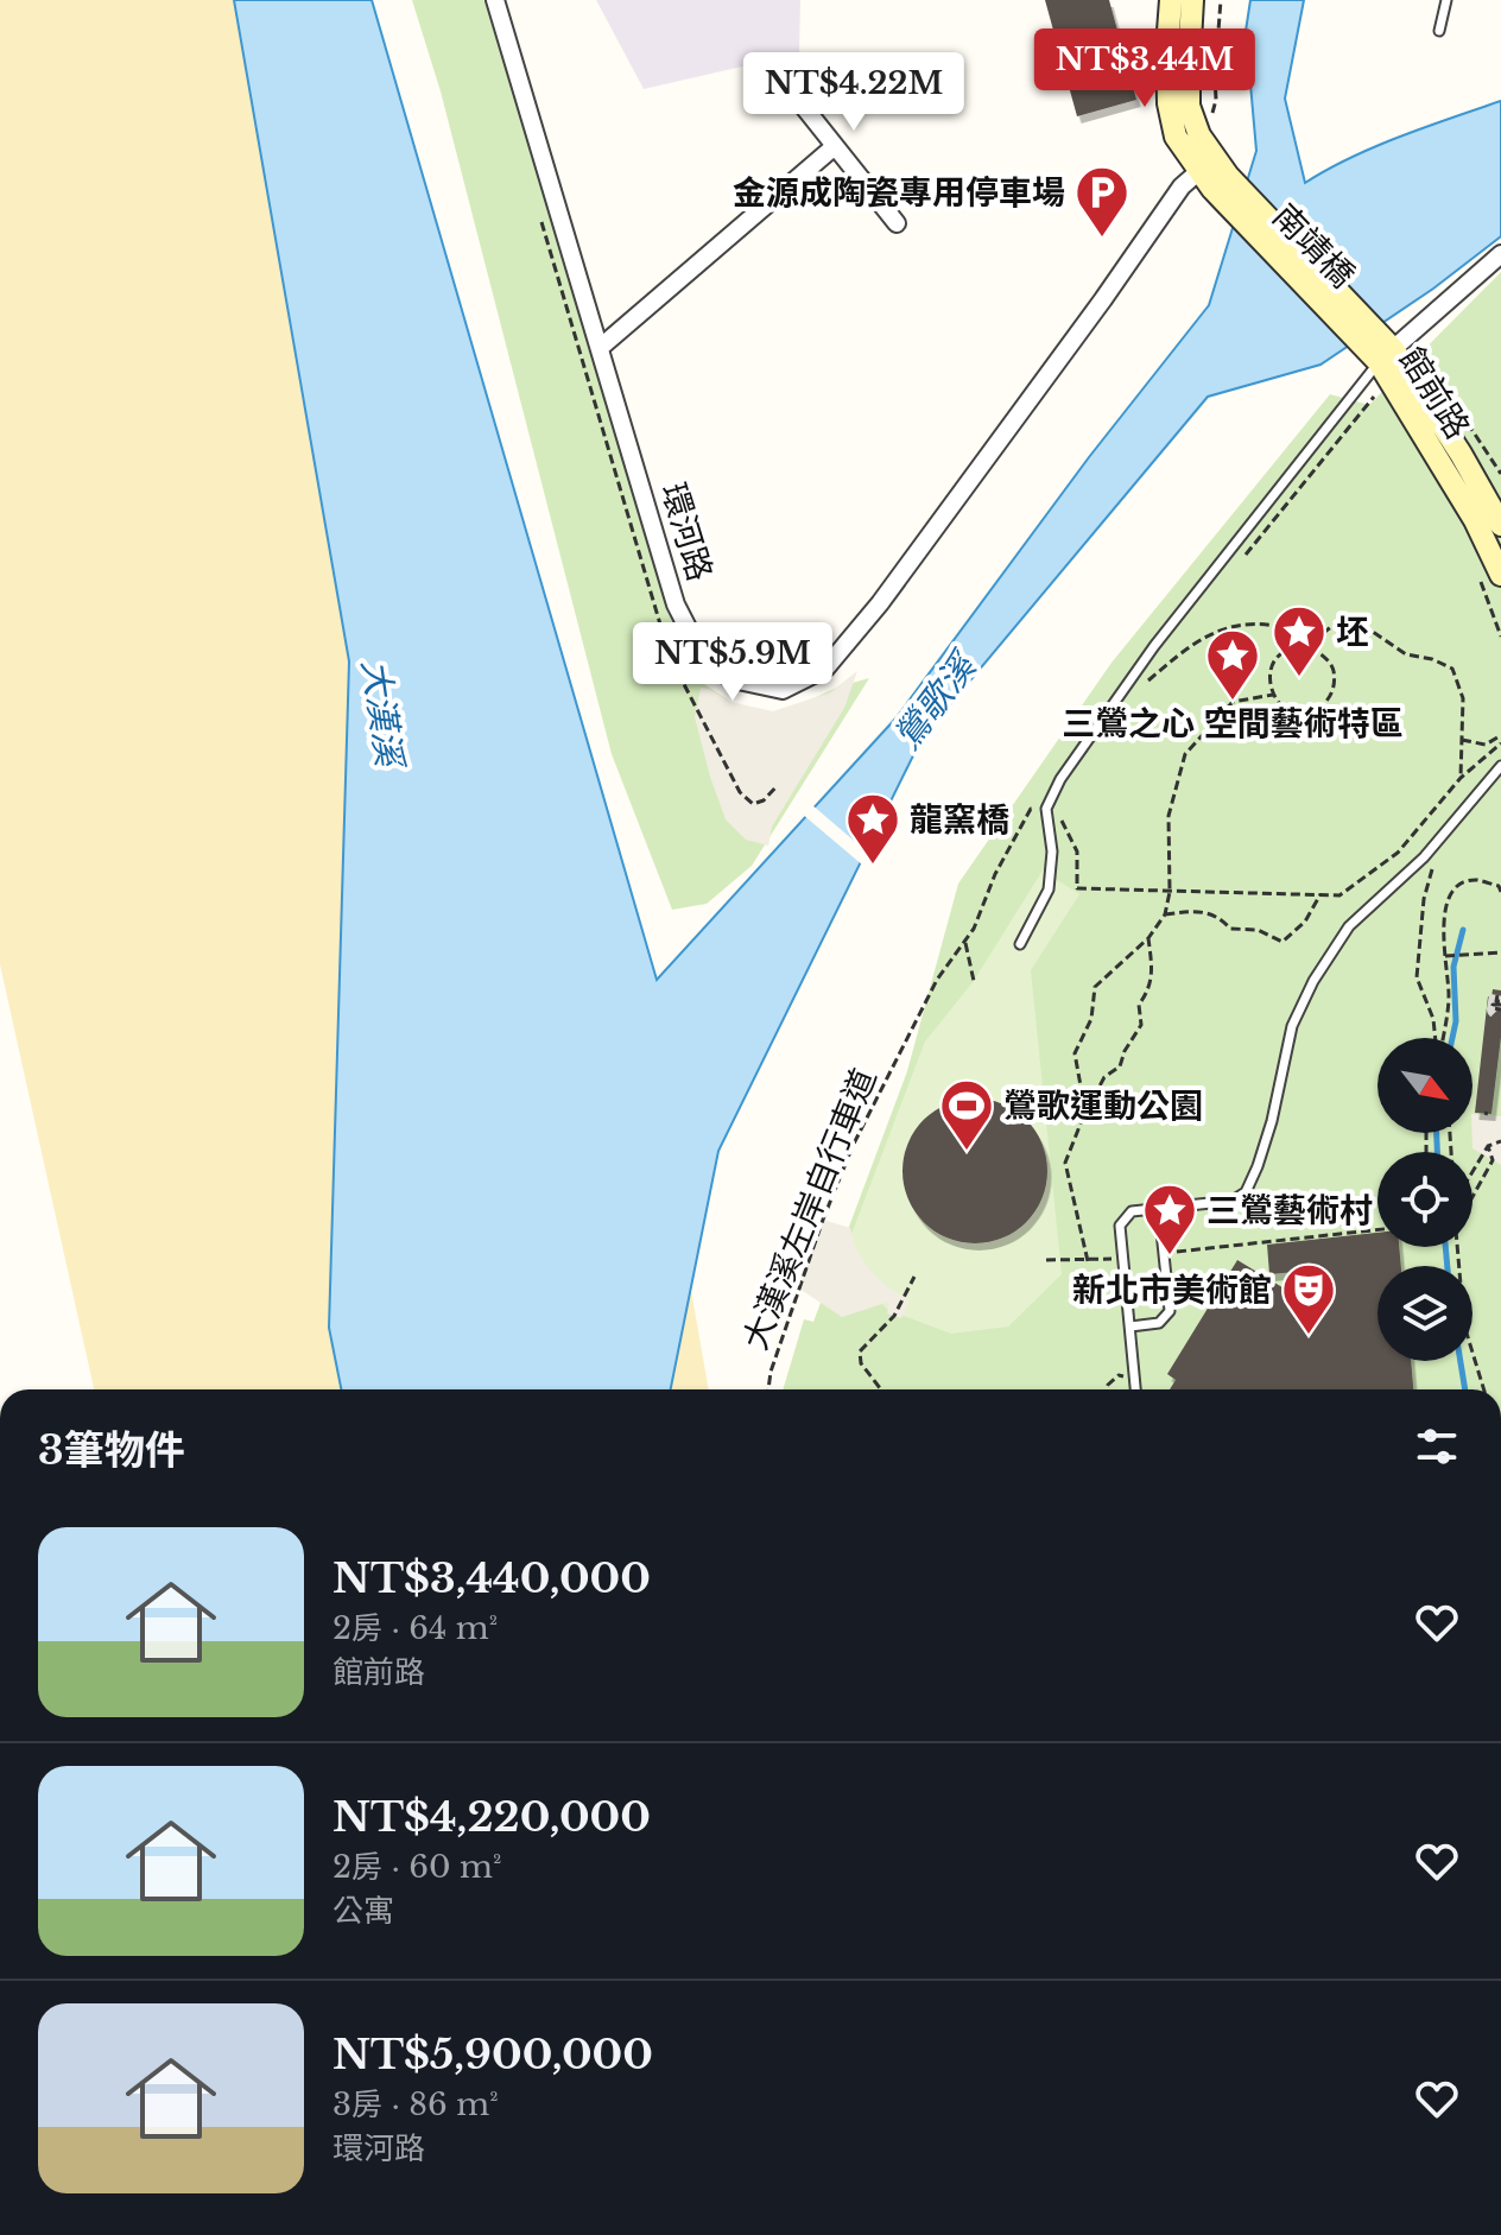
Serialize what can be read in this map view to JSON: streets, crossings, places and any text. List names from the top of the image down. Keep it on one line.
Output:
{"streets":{"street":["南靖橋","館前路","環河路"],"path":["大漢溪左岸自行車道"]},"crossings":[["南靖橋","館前路"],["南靖橋","環河路"]],"water":["鶯歌溪","大漢溪"],"places":{"parking":["金源成陶瓷專用停車場"],"place":["坯","三鶯之心 空間藝術特區","龍窯橋","三鶯藝術村"],"sports":["鶯歌運動公園"],"theatre":["新北市美術館"]},"north":"bottom right","page":{"price":["NT$3.44M","NT$4.22M","NT$5.9M"],"heading":"3筆物件","list":[{"name":"NT$3,440,000","note":"2房 · 64 m² · 館前路"},{"name":"NT$4,220,000","note":"2房 · 60 m² · 公寓"},{"name":"NT$5,900,000","note":"3房 · 86 m² · 環河路"}]}}
